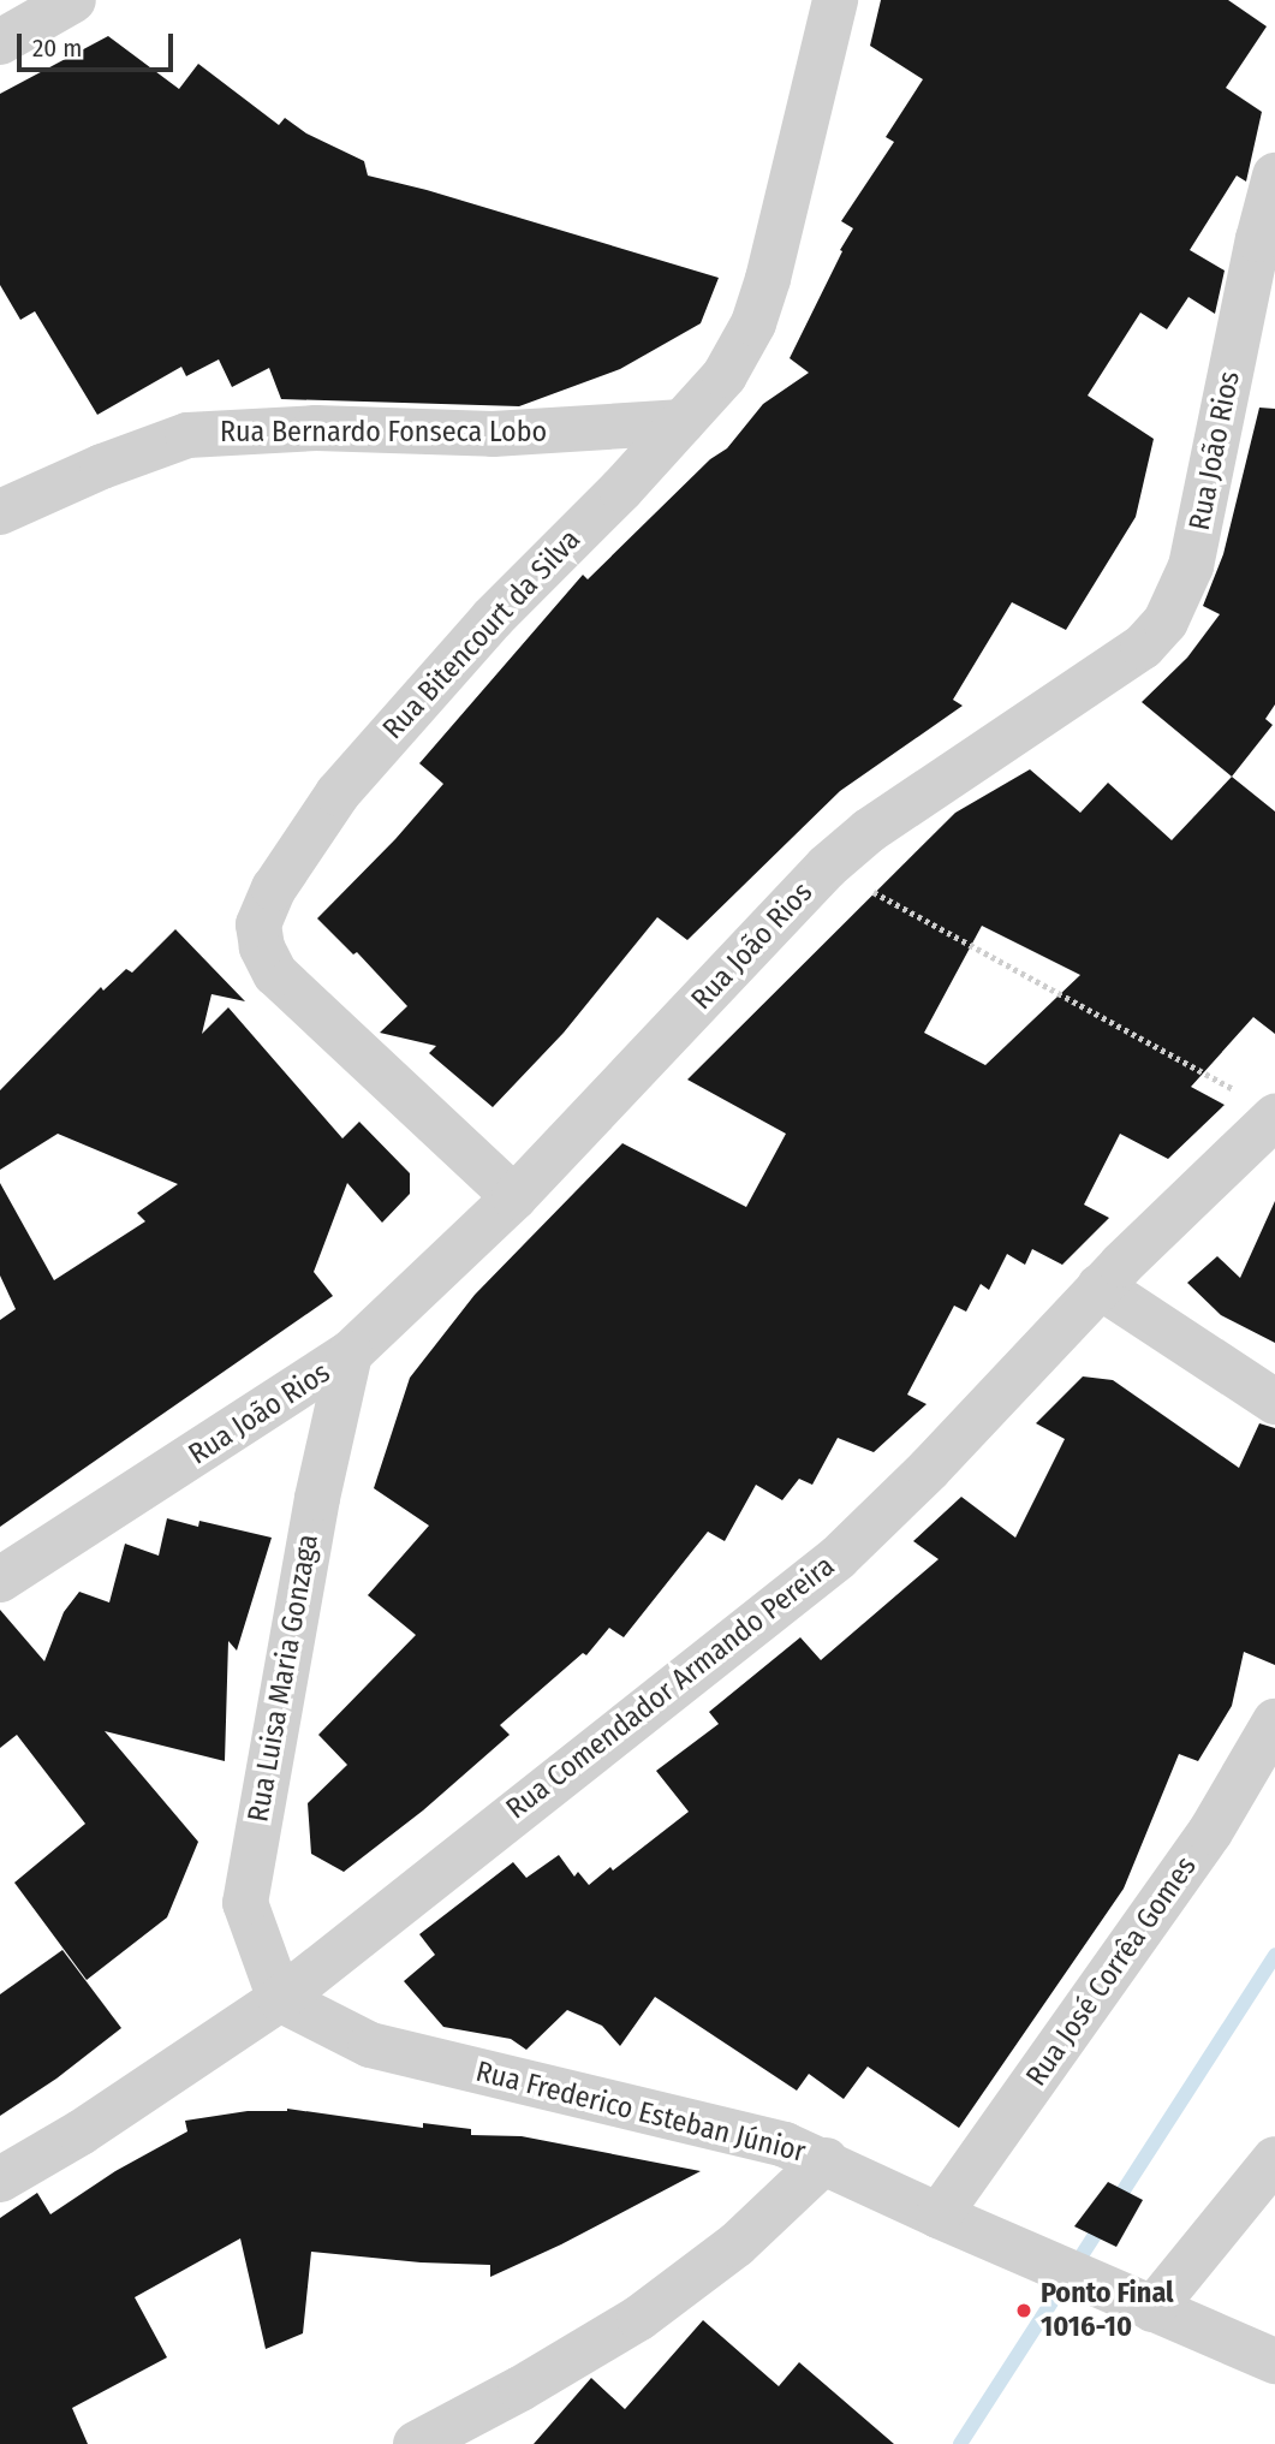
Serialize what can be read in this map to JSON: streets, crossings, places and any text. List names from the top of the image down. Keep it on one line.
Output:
{"streets":{"street":["Rua Bernardo Fonseca Lobo","Rua João Rios","Rua Bitencourt da Silva","Rua Luisa Maria Gonzaga","Rua Comendador Armando Pereira","Rua José Corrêa Gomes","Rua Frederico Esteban Júnior"]},"crossings":[["Rua Bernardo Fonseca Lobo","Rua Bitencourt da Silva"],["Rua João Rios","Rua Bitencourt da Silva"],["Rua João Rios","Rua Luisa Maria Gonzaga"],["Rua Luisa Maria Gonzaga","Rua Comendador Armando Pereira"],["Rua Luisa Maria Gonzaga","Rua Frederico Esteban Júnior"],["Rua Comendador Armando Pereira","Rua Frederico Esteban Júnior"],["Rua José Corrêa Gomes","Rua Frederico Esteban Júnior"]],"places":["Ponto Final 1016-10"],"scale_bar":"20 m"}
